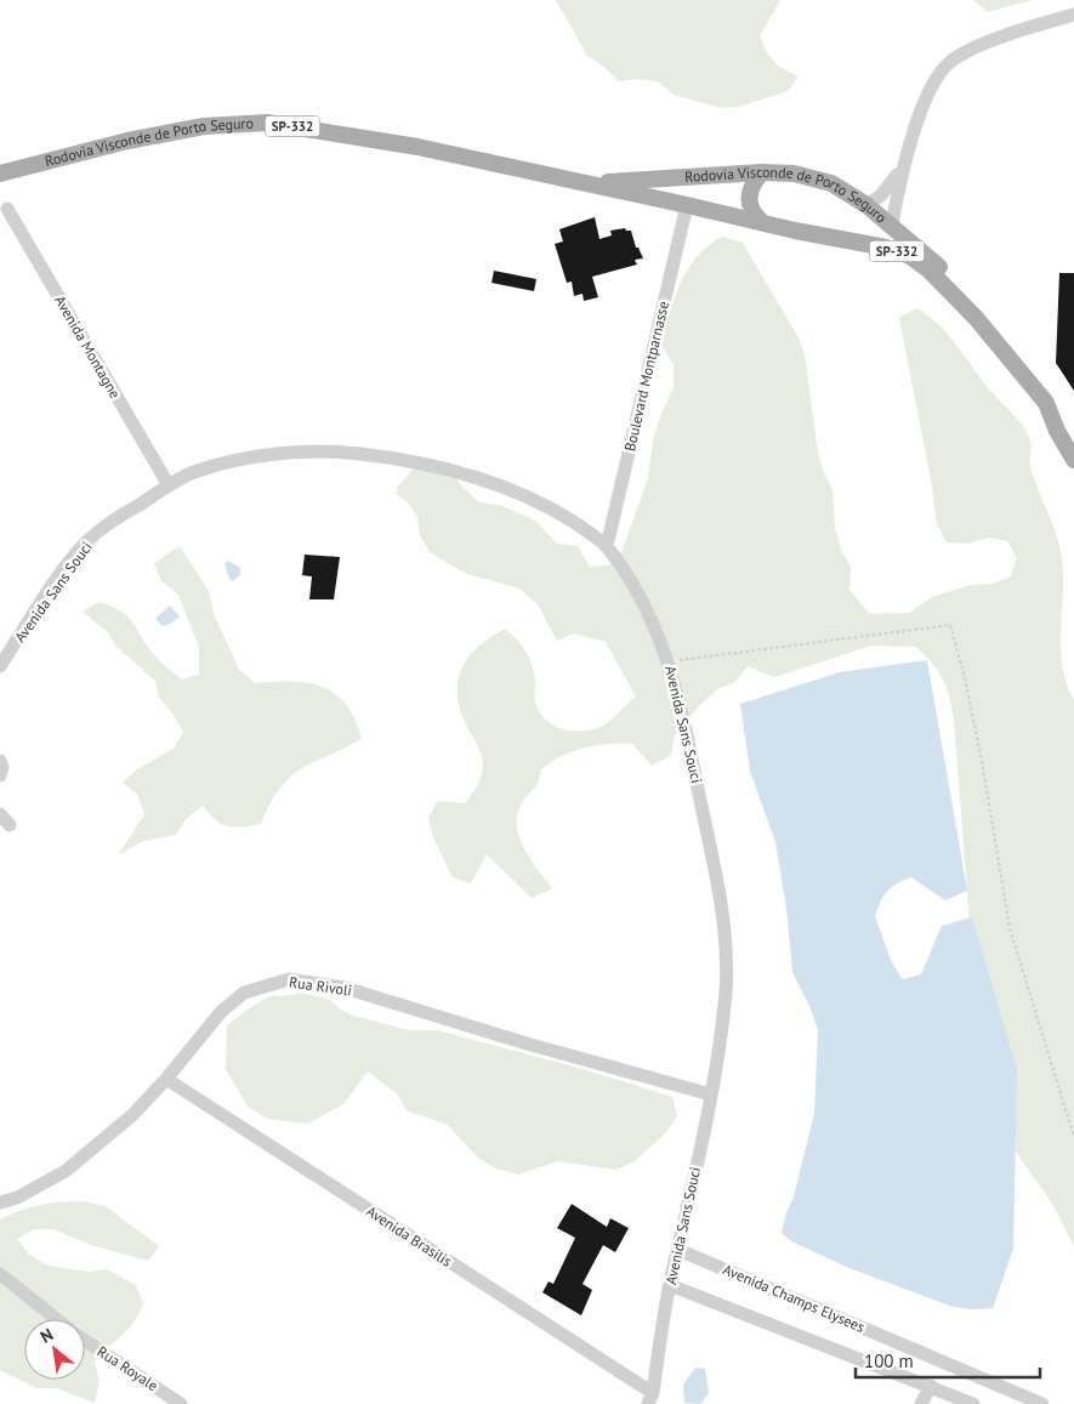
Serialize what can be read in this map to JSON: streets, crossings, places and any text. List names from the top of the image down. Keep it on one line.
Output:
{"streets":{"main road":["SP-332","Rodovia Visconde de Porto Seguro"],"street":["Avenida Montagne","Boulevard Montparnasse","Avenida Sans Souci","Rua Rivoli","Avenida Brasilis","Avenida Champs Elysees","Rua Royale"]},"crossings":[["Rodovia Visconde de Porto Seguro","Boulevard Montparnasse"],["Avenida Montagne","Avenida Sans Souci"],["Boulevard Montparnasse","Avenida Sans Souci"],["Avenida Sans Souci","Rua Rivoli"],["Avenida Sans Souci","Avenida Brasilis"],["Avenida Sans Souci","Avenida Champs Elysees"],["Rua Rivoli","Avenida Brasilis"]],"scale_bar":"100 m","north":"top left"}
